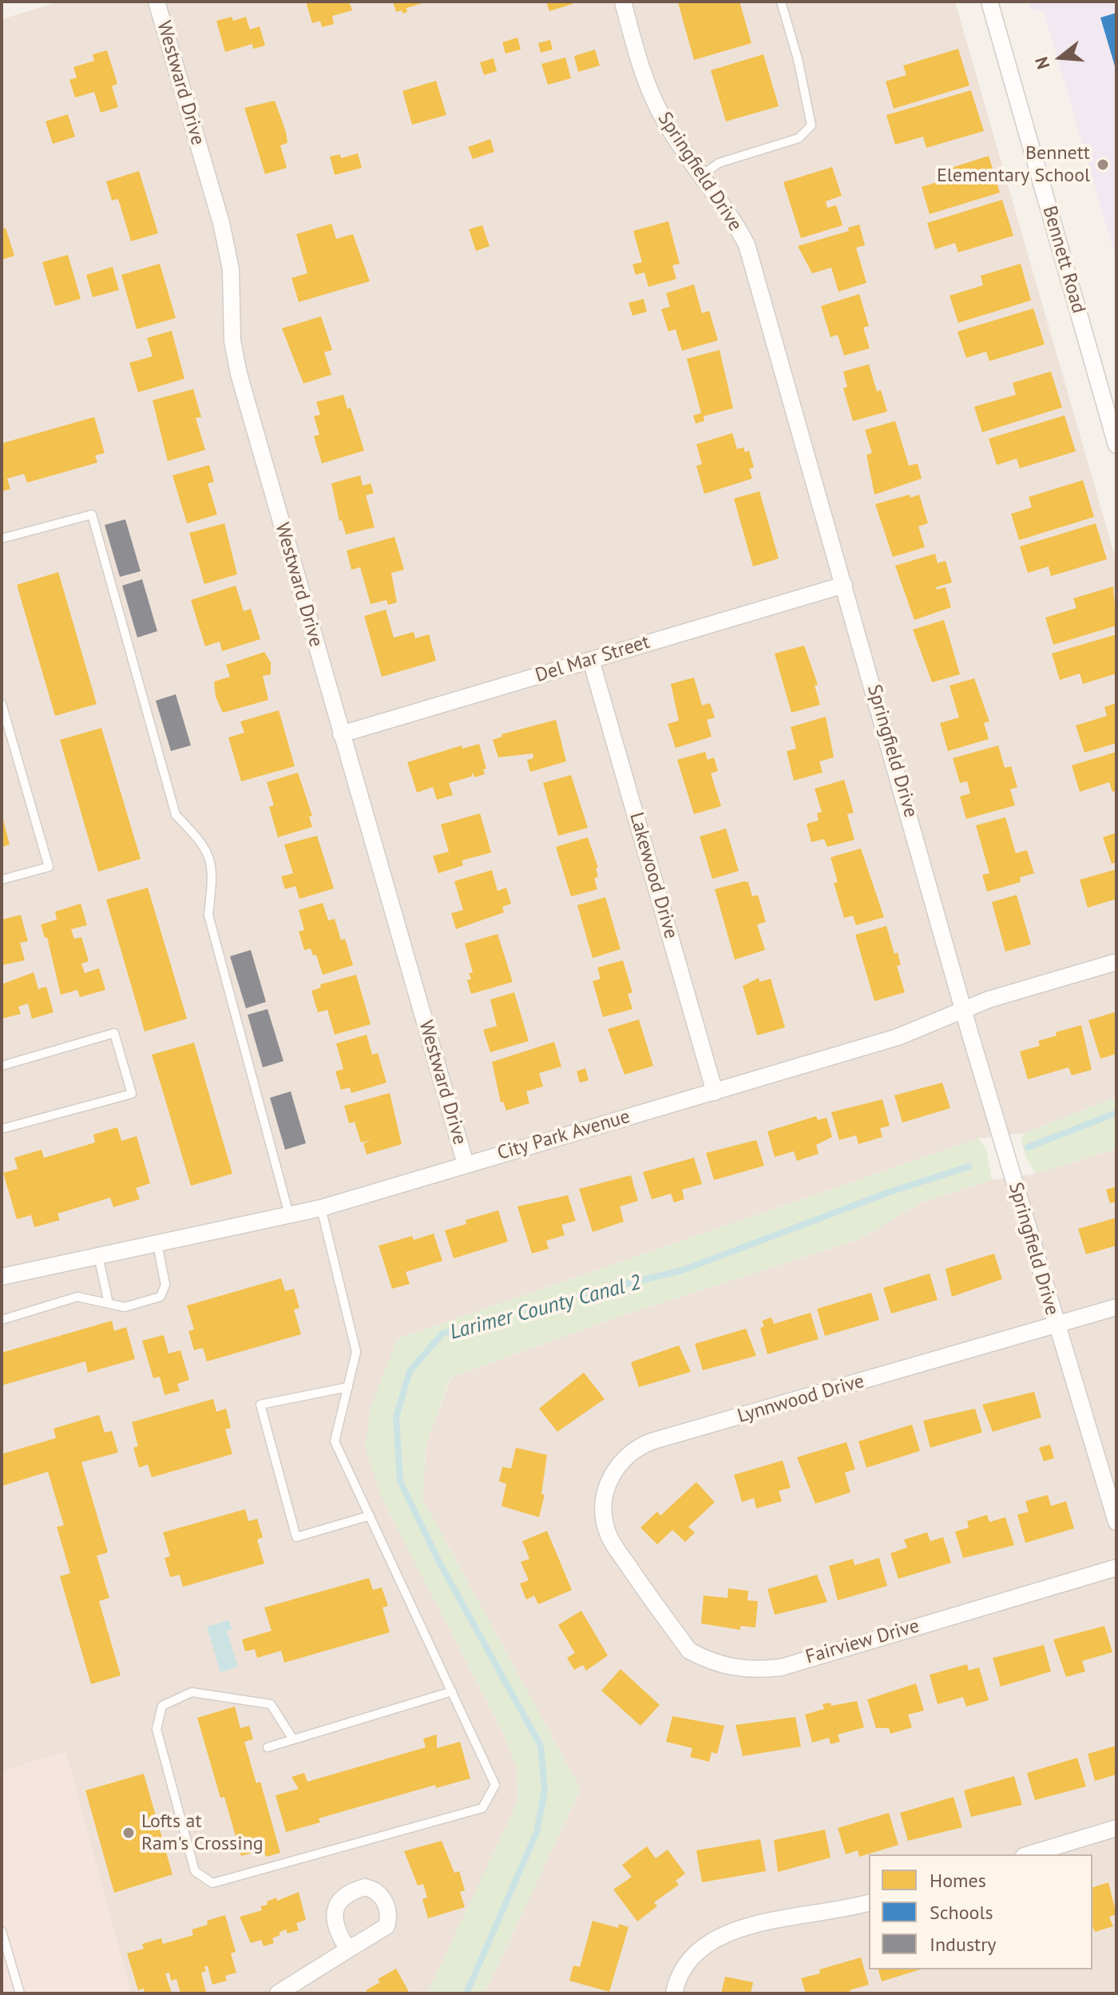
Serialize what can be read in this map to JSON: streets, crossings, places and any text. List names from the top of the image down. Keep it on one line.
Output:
{"streets":{"street":["Westward Drive","Springfield Drive","Bennett Road","Del Mar Street","Lakewood Drive","City Park Avenue","Lynnwood Drive","Fairview Drive"]},"crossings":[["Westward Drive","Del Mar Street"],["Westward Drive","City Park Avenue"],["Springfield Drive","Del Mar Street"],["Springfield Drive","City Park Avenue"],["Springfield Drive","Lynnwood Drive"],["Del Mar Street","Lakewood Drive"],["Lakewood Drive","City Park Avenue"],["Lynnwood Drive","Fairview Drive"]],"water":["Larimer County Canal 2"],"places":["Bennett Elementary School","Lofts at Ram's Crossing"],"legend":["Homes","Schools","Industry"],"north":"left"}
